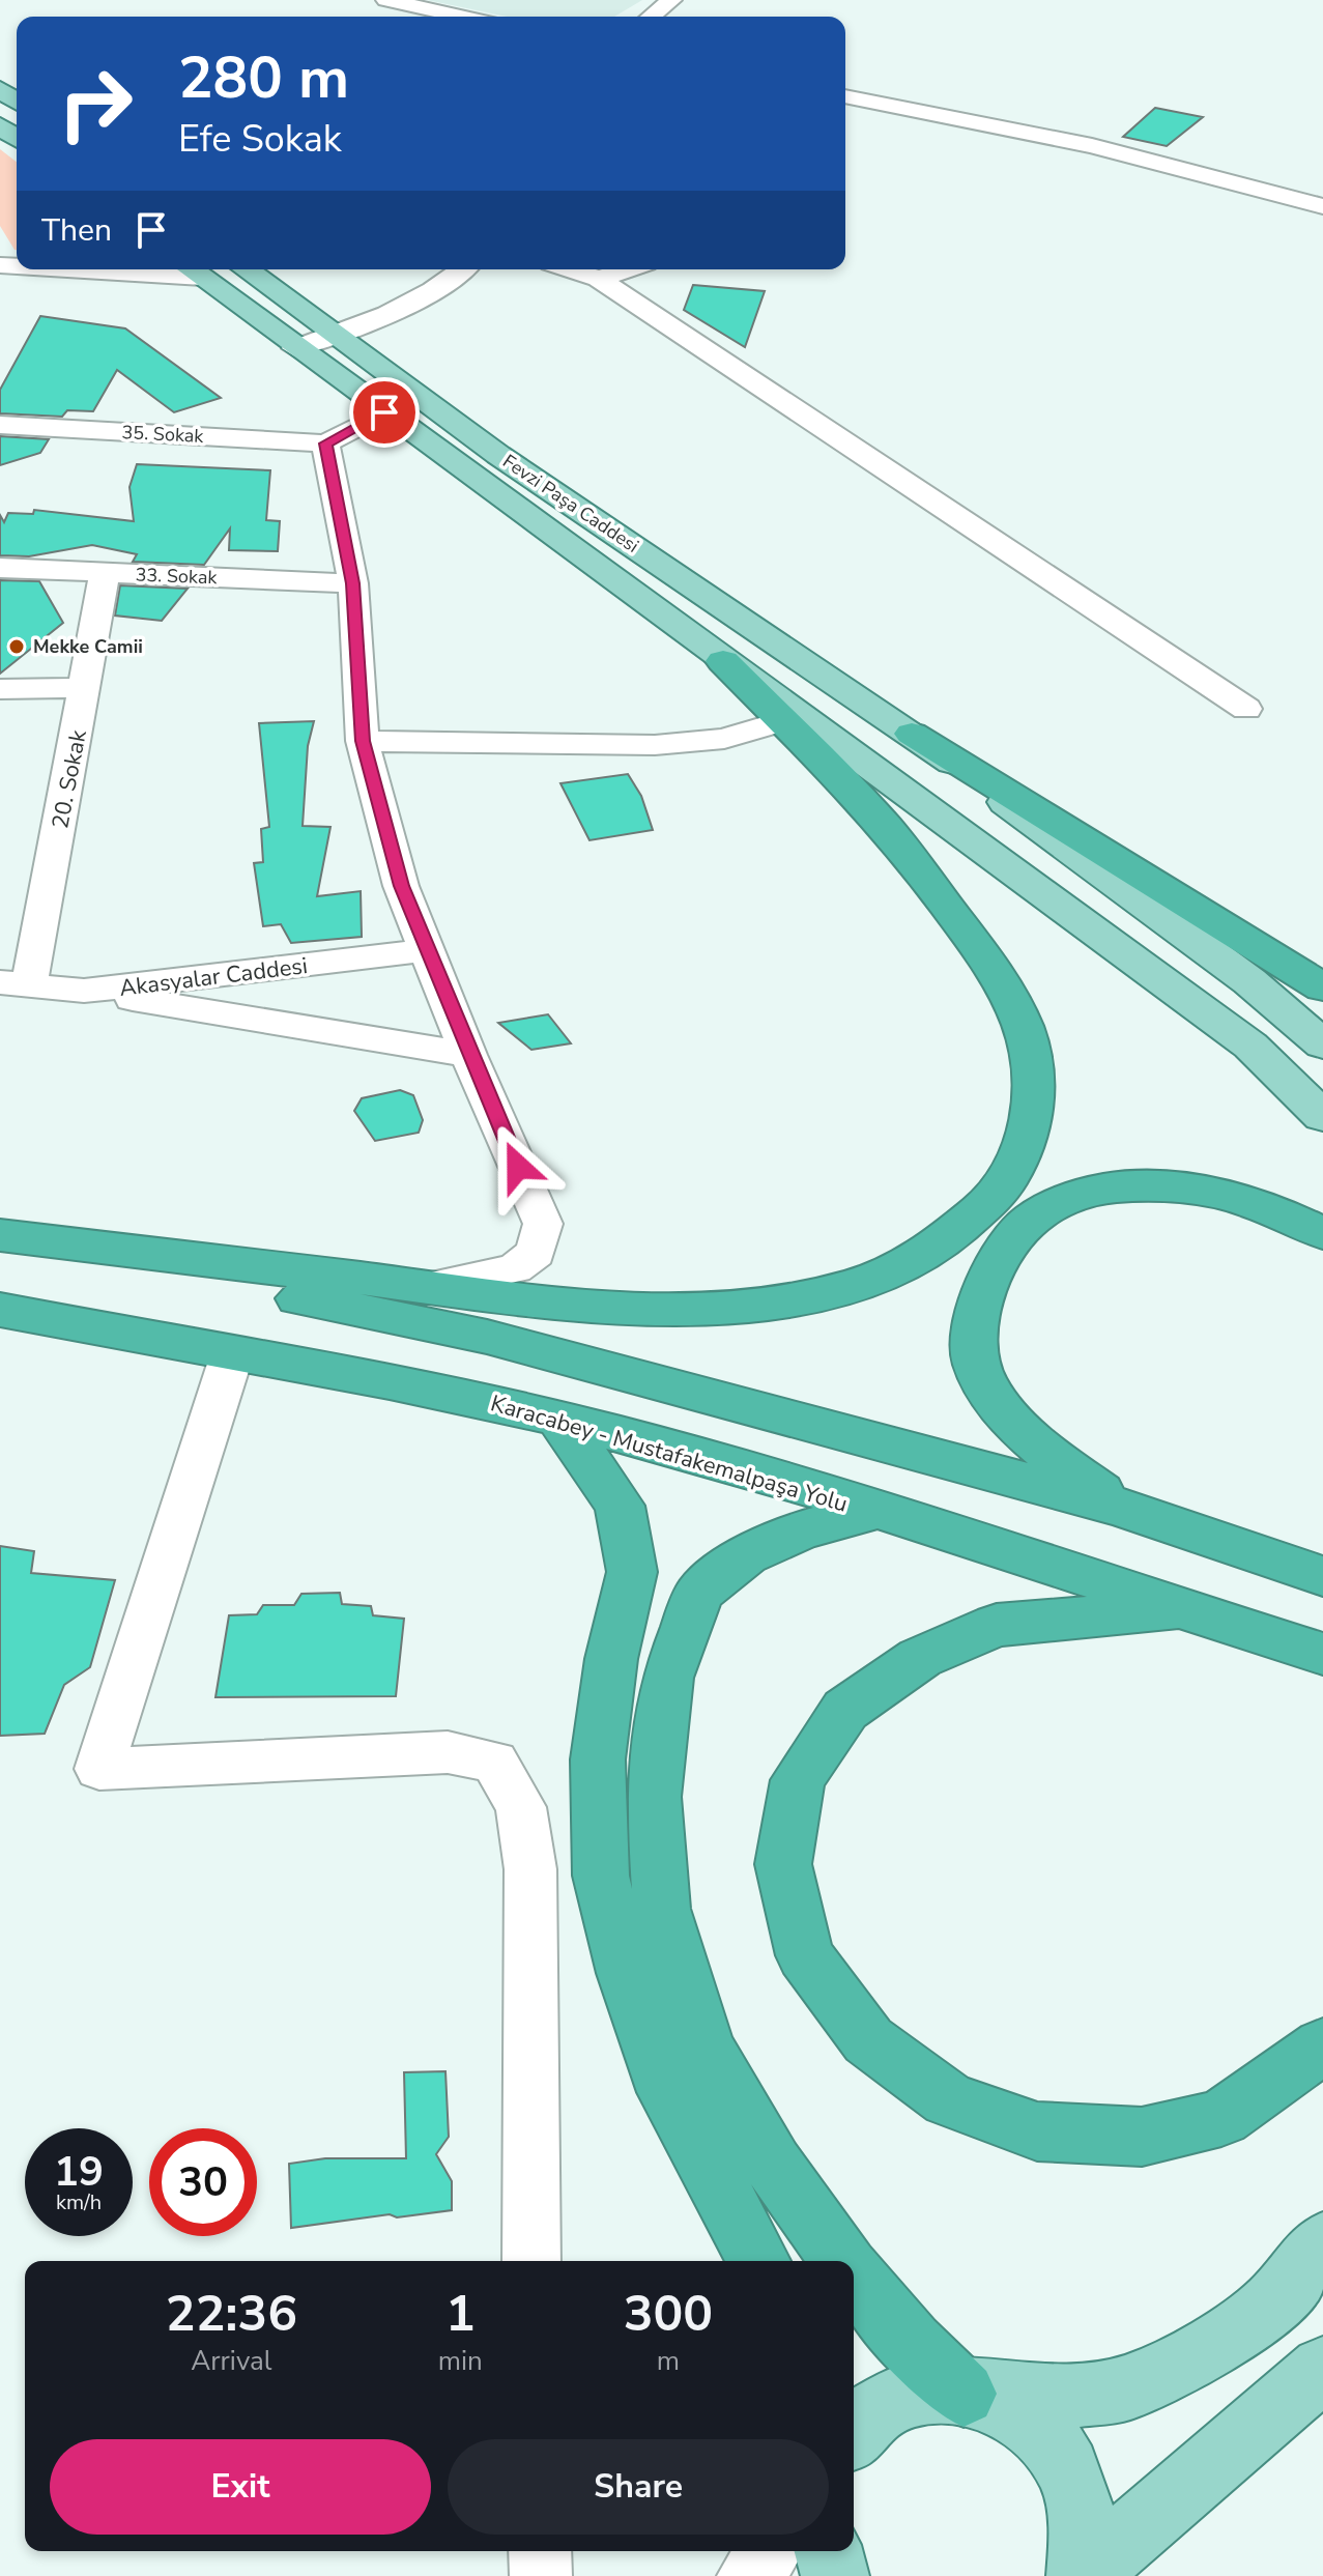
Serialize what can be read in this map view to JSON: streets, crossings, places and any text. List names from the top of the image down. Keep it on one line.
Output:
{"streets":{"highway":["Karacabey - Mustafakemalpaşa Yolu"],"main road":["Fevzi Paşa Caddesi"],"street":["35. Sokak","33. Sokak","20. Sokak","Akasyalar Caddesi"]},"crossings":[["33. Sokak","20. Sokak"],["20. Sokak","Akasyalar Caddesi"]],"places":["Mekke Camii"],"page":{"turn":["280 m","Efe Sokak"],"then":"Then","speed":"19 km/h","limit":"30","eta":["22:36","Arrival","1","min","300","m"],"buttons":["Exit","Share"]}}
